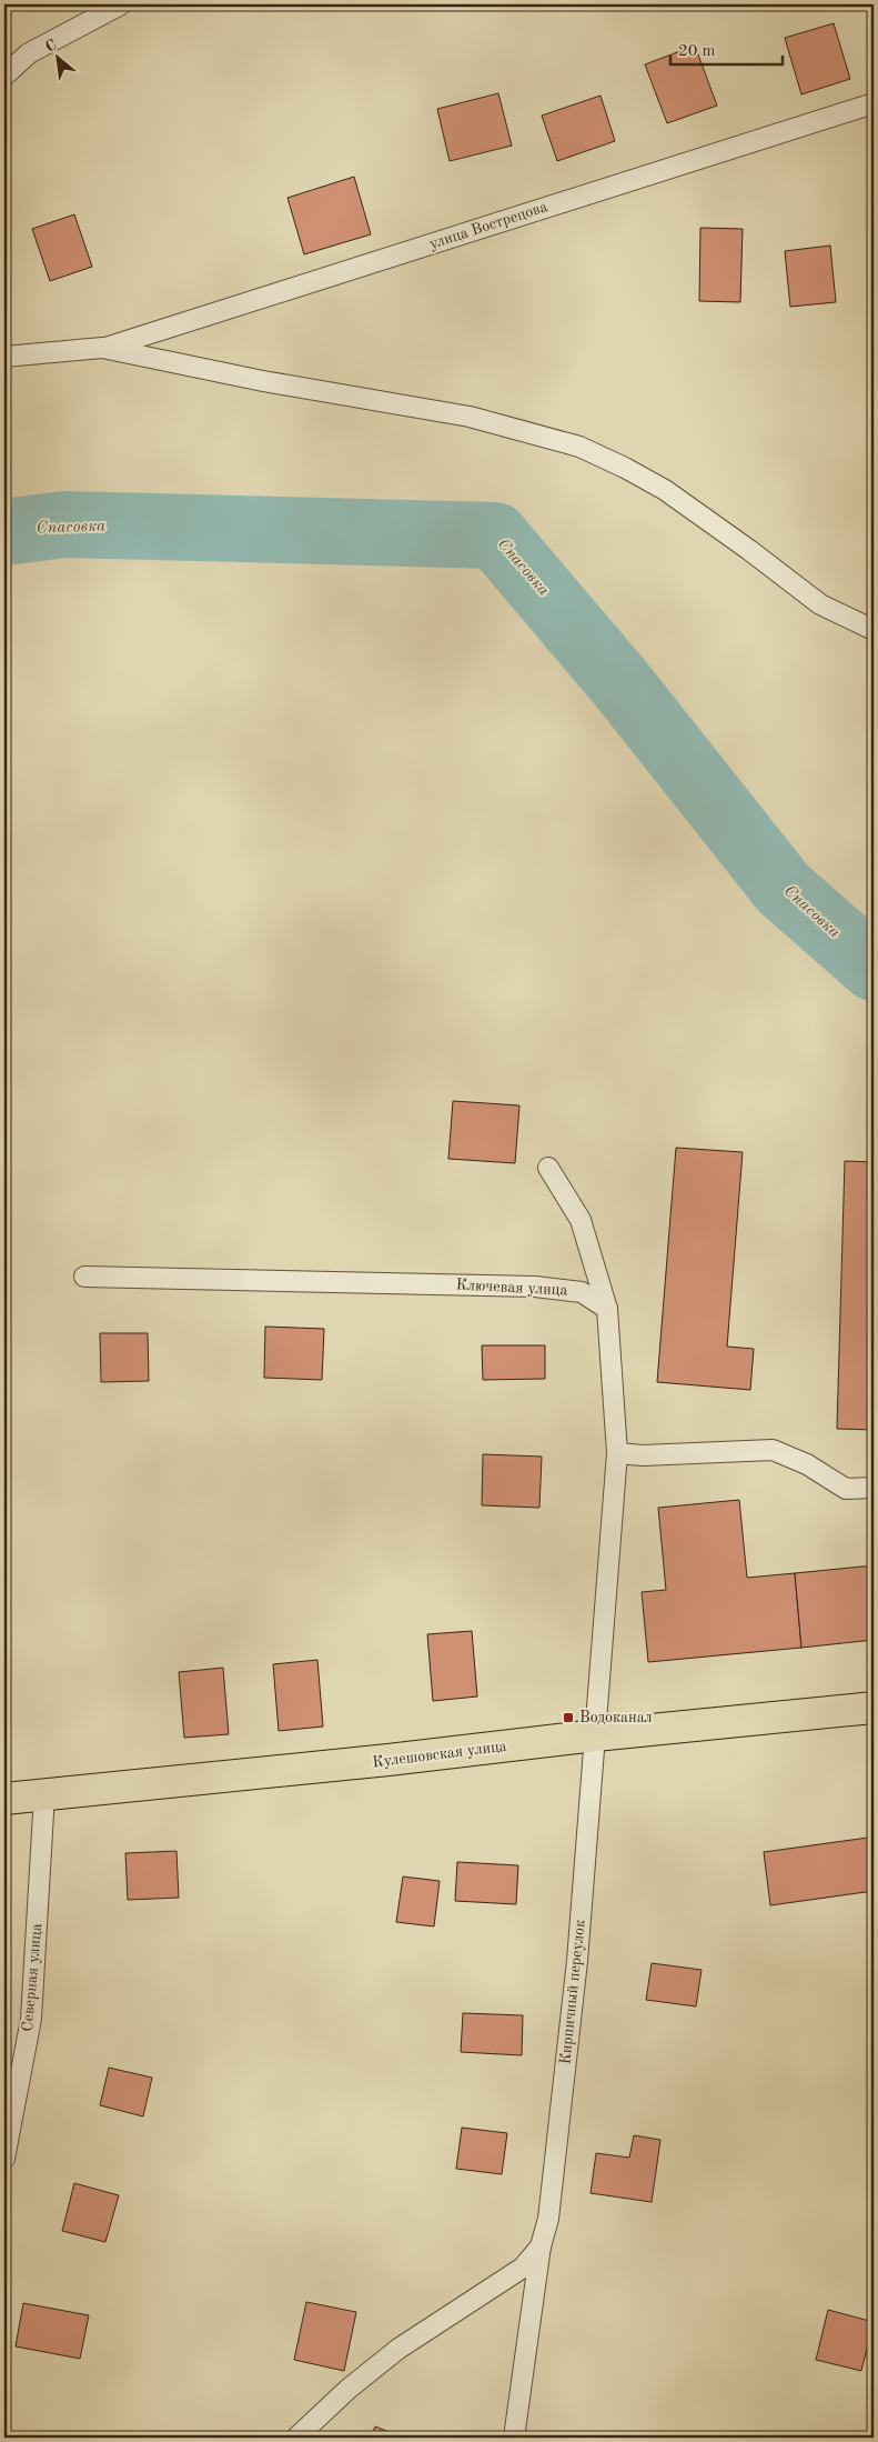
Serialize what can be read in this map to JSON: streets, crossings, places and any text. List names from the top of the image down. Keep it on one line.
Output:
{"streets":{"main road":["Кулешовская улица"],"lane":["улица Вострецова","Ключевая улица","Северная улица","Кирпичный переулок"]},"crossings":[["Кулешовская улица","Северная улица"],["Кулешовская улица","Кирпичный переулок"]],"water":["Спасовка"],"places":{"transit":["Водоканал"]},"scale_bar":"20 m","north":"top left"}
